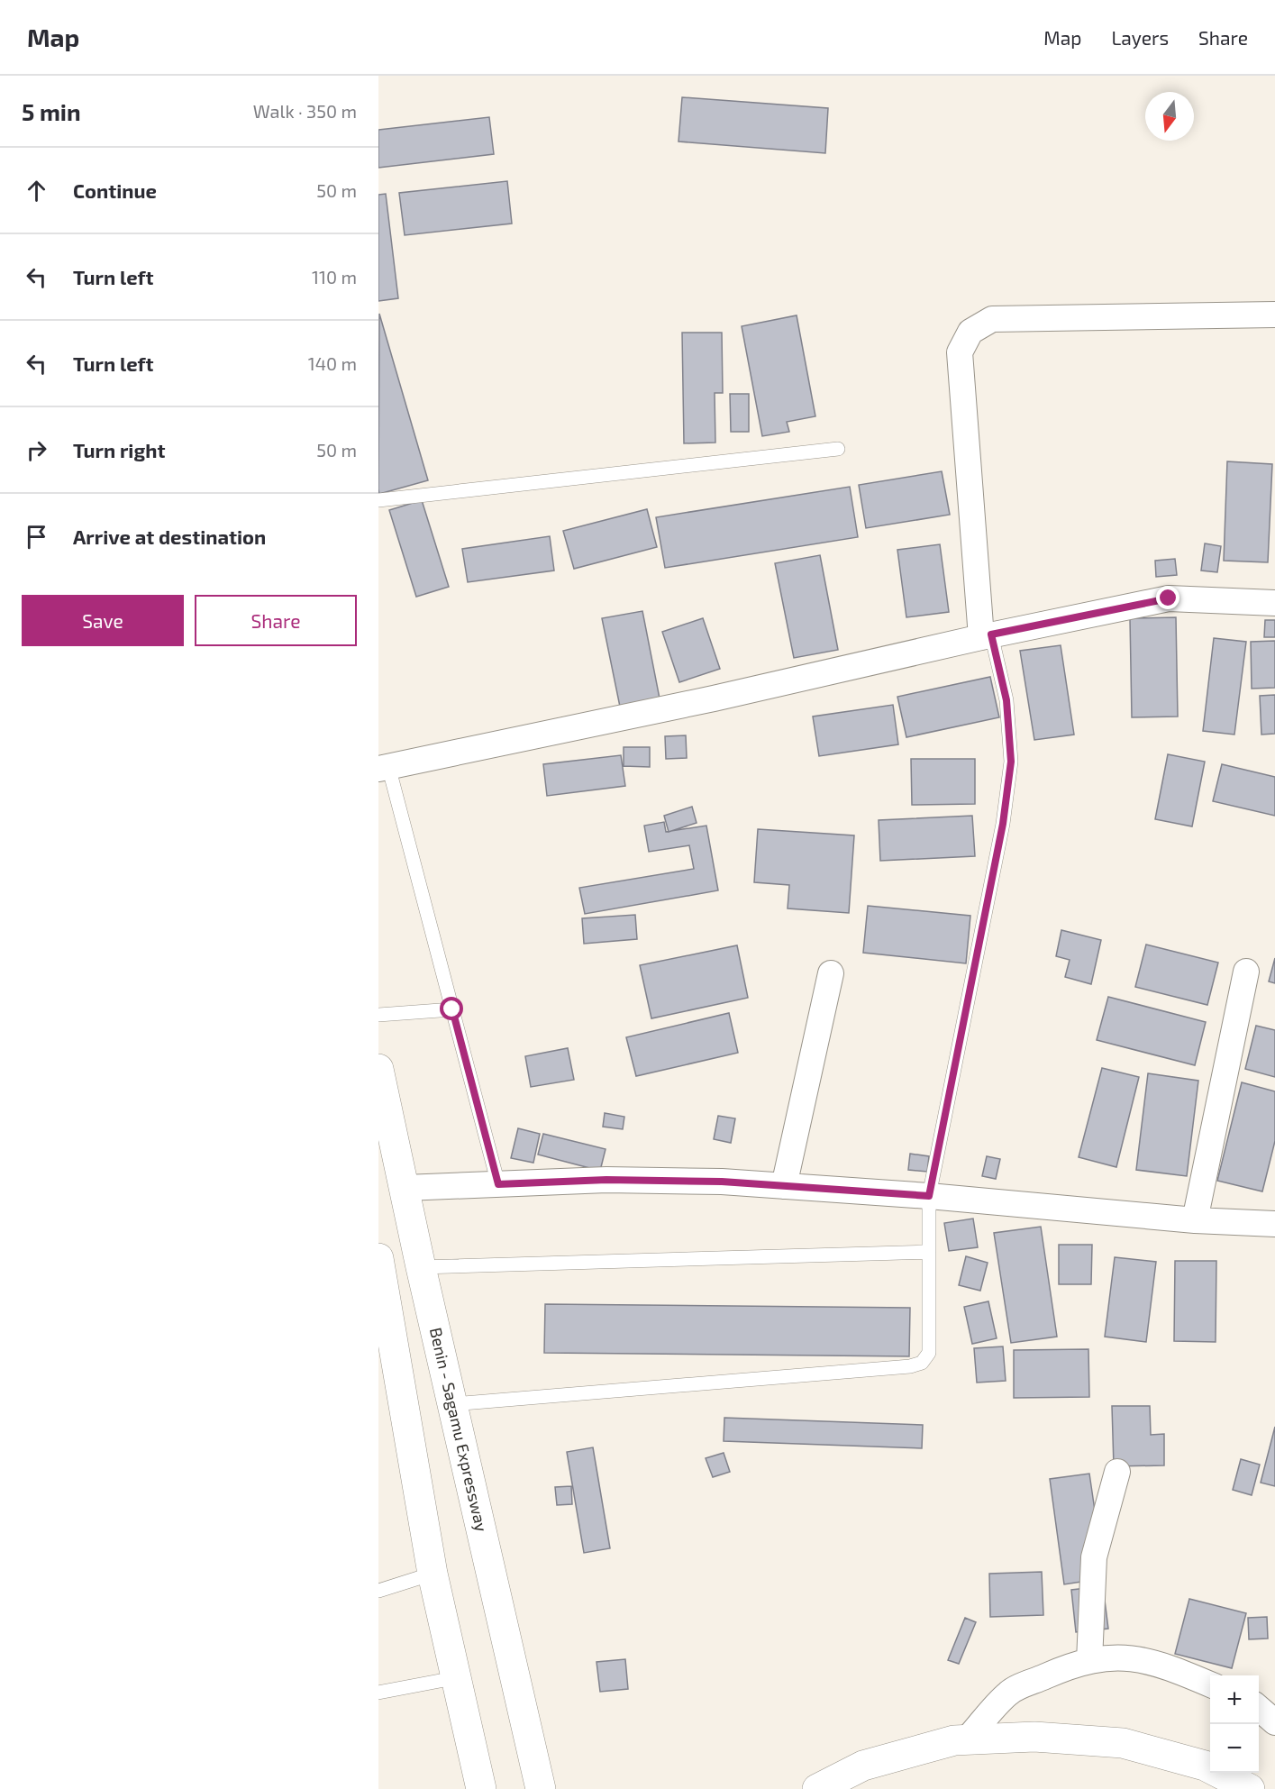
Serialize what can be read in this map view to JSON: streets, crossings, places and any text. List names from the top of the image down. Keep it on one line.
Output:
{"streets":{"highway":["Benin - Sagamu Expressway"]},"north":"bottom","page":{"header":"Map","nav":["Map","Layers","Share"],"heading":["5 min","Walk · 350 m"],"list":[["Continue","50 m"],["Turn left","110 m"],["Turn left","140 m"],["Turn right","50 m"],"Arrive at destination"],"buttons":["Save","Share"],"map_buttons":["+","−"]}}
